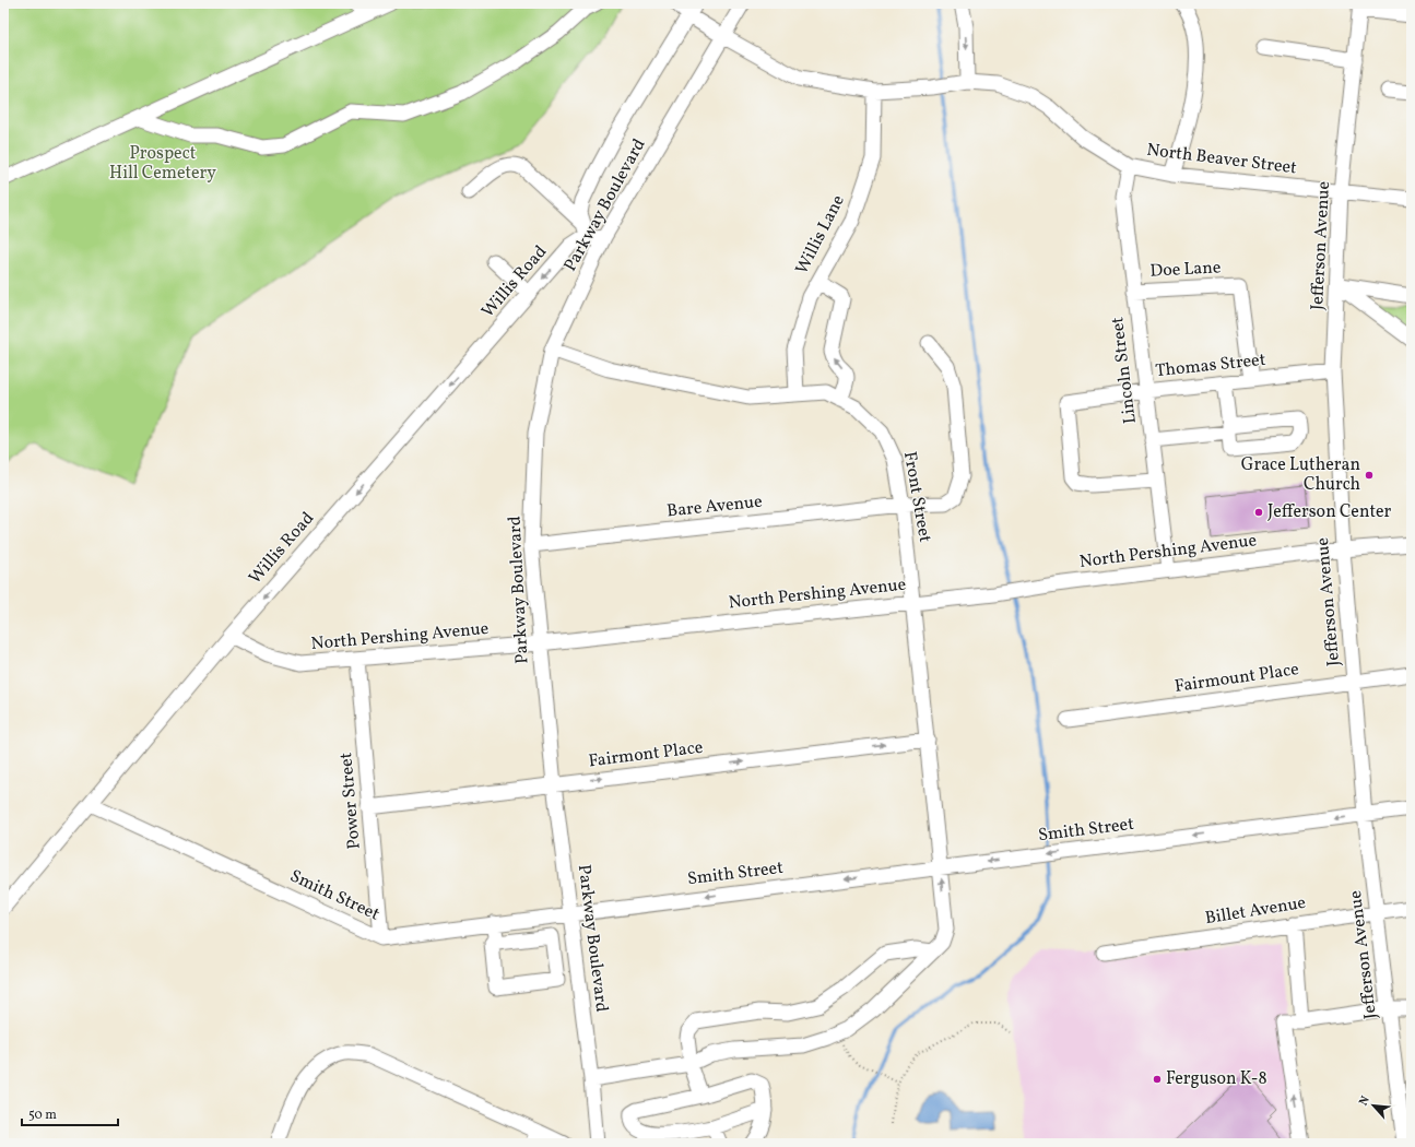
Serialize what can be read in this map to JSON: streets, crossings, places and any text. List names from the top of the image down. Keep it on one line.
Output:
{"streets":{"street":["North Beaver Street","Parkway Boulevard","Willis Lane","Jefferson Avenue","Doe Lane","Willis Road","Thomas Street","Lincoln Street","Front Street","Bare Avenue","North Pershing Avenue","Fairmount Place","Fairmont Place","Power Street","Smith Street","Billet Avenue"]},"crossings":[["North Beaver Street","Parkway Boulevard"],["North Beaver Street","Willis Lane"],["North Beaver Street","Jefferson Avenue"],["North Beaver Street","Lincoln Street"],["Parkway Boulevard","Willis Road"],["Parkway Boulevard","Front Street"],["Parkway Boulevard","Bare Avenue"],["Parkway Boulevard","North Pershing Avenue"],["Parkway Boulevard","Fairmont Place"],["Parkway Boulevard","Smith Street"],["Willis Lane","Front Street"],["Jefferson Avenue","Thomas Street"],["Jefferson Avenue","North Pershing Avenue"],["Jefferson Avenue","Fairmount Place"],["Jefferson Avenue","Smith Street"],["Jefferson Avenue","Billet Avenue"],["Doe Lane","Thomas Street"],["Doe Lane","Lincoln Street"],["Willis Road","North Pershing Avenue"],["Willis Road","Smith Street"],["Thomas Street","Lincoln Street"],["Lincoln Street","North Pershing Avenue"],["Front Street","Bare Avenue"],["Front Street","North Pershing Avenue"],["Front Street","Fairmont Place"],["Front Street","Smith Street"],["North Pershing Avenue","Power Street"],["Fairmont Place","Power Street"],["Power Street","Smith Street"]],"one_way":["Willis Road","Fairmont Place","Smith Street"],"parks":["Prospect Hill Cemetery"],"places":["Grace Lutheran Church","Jefferson Center","Ferguson K-8"],"scale_bar":"50 m","north":"top left"}
